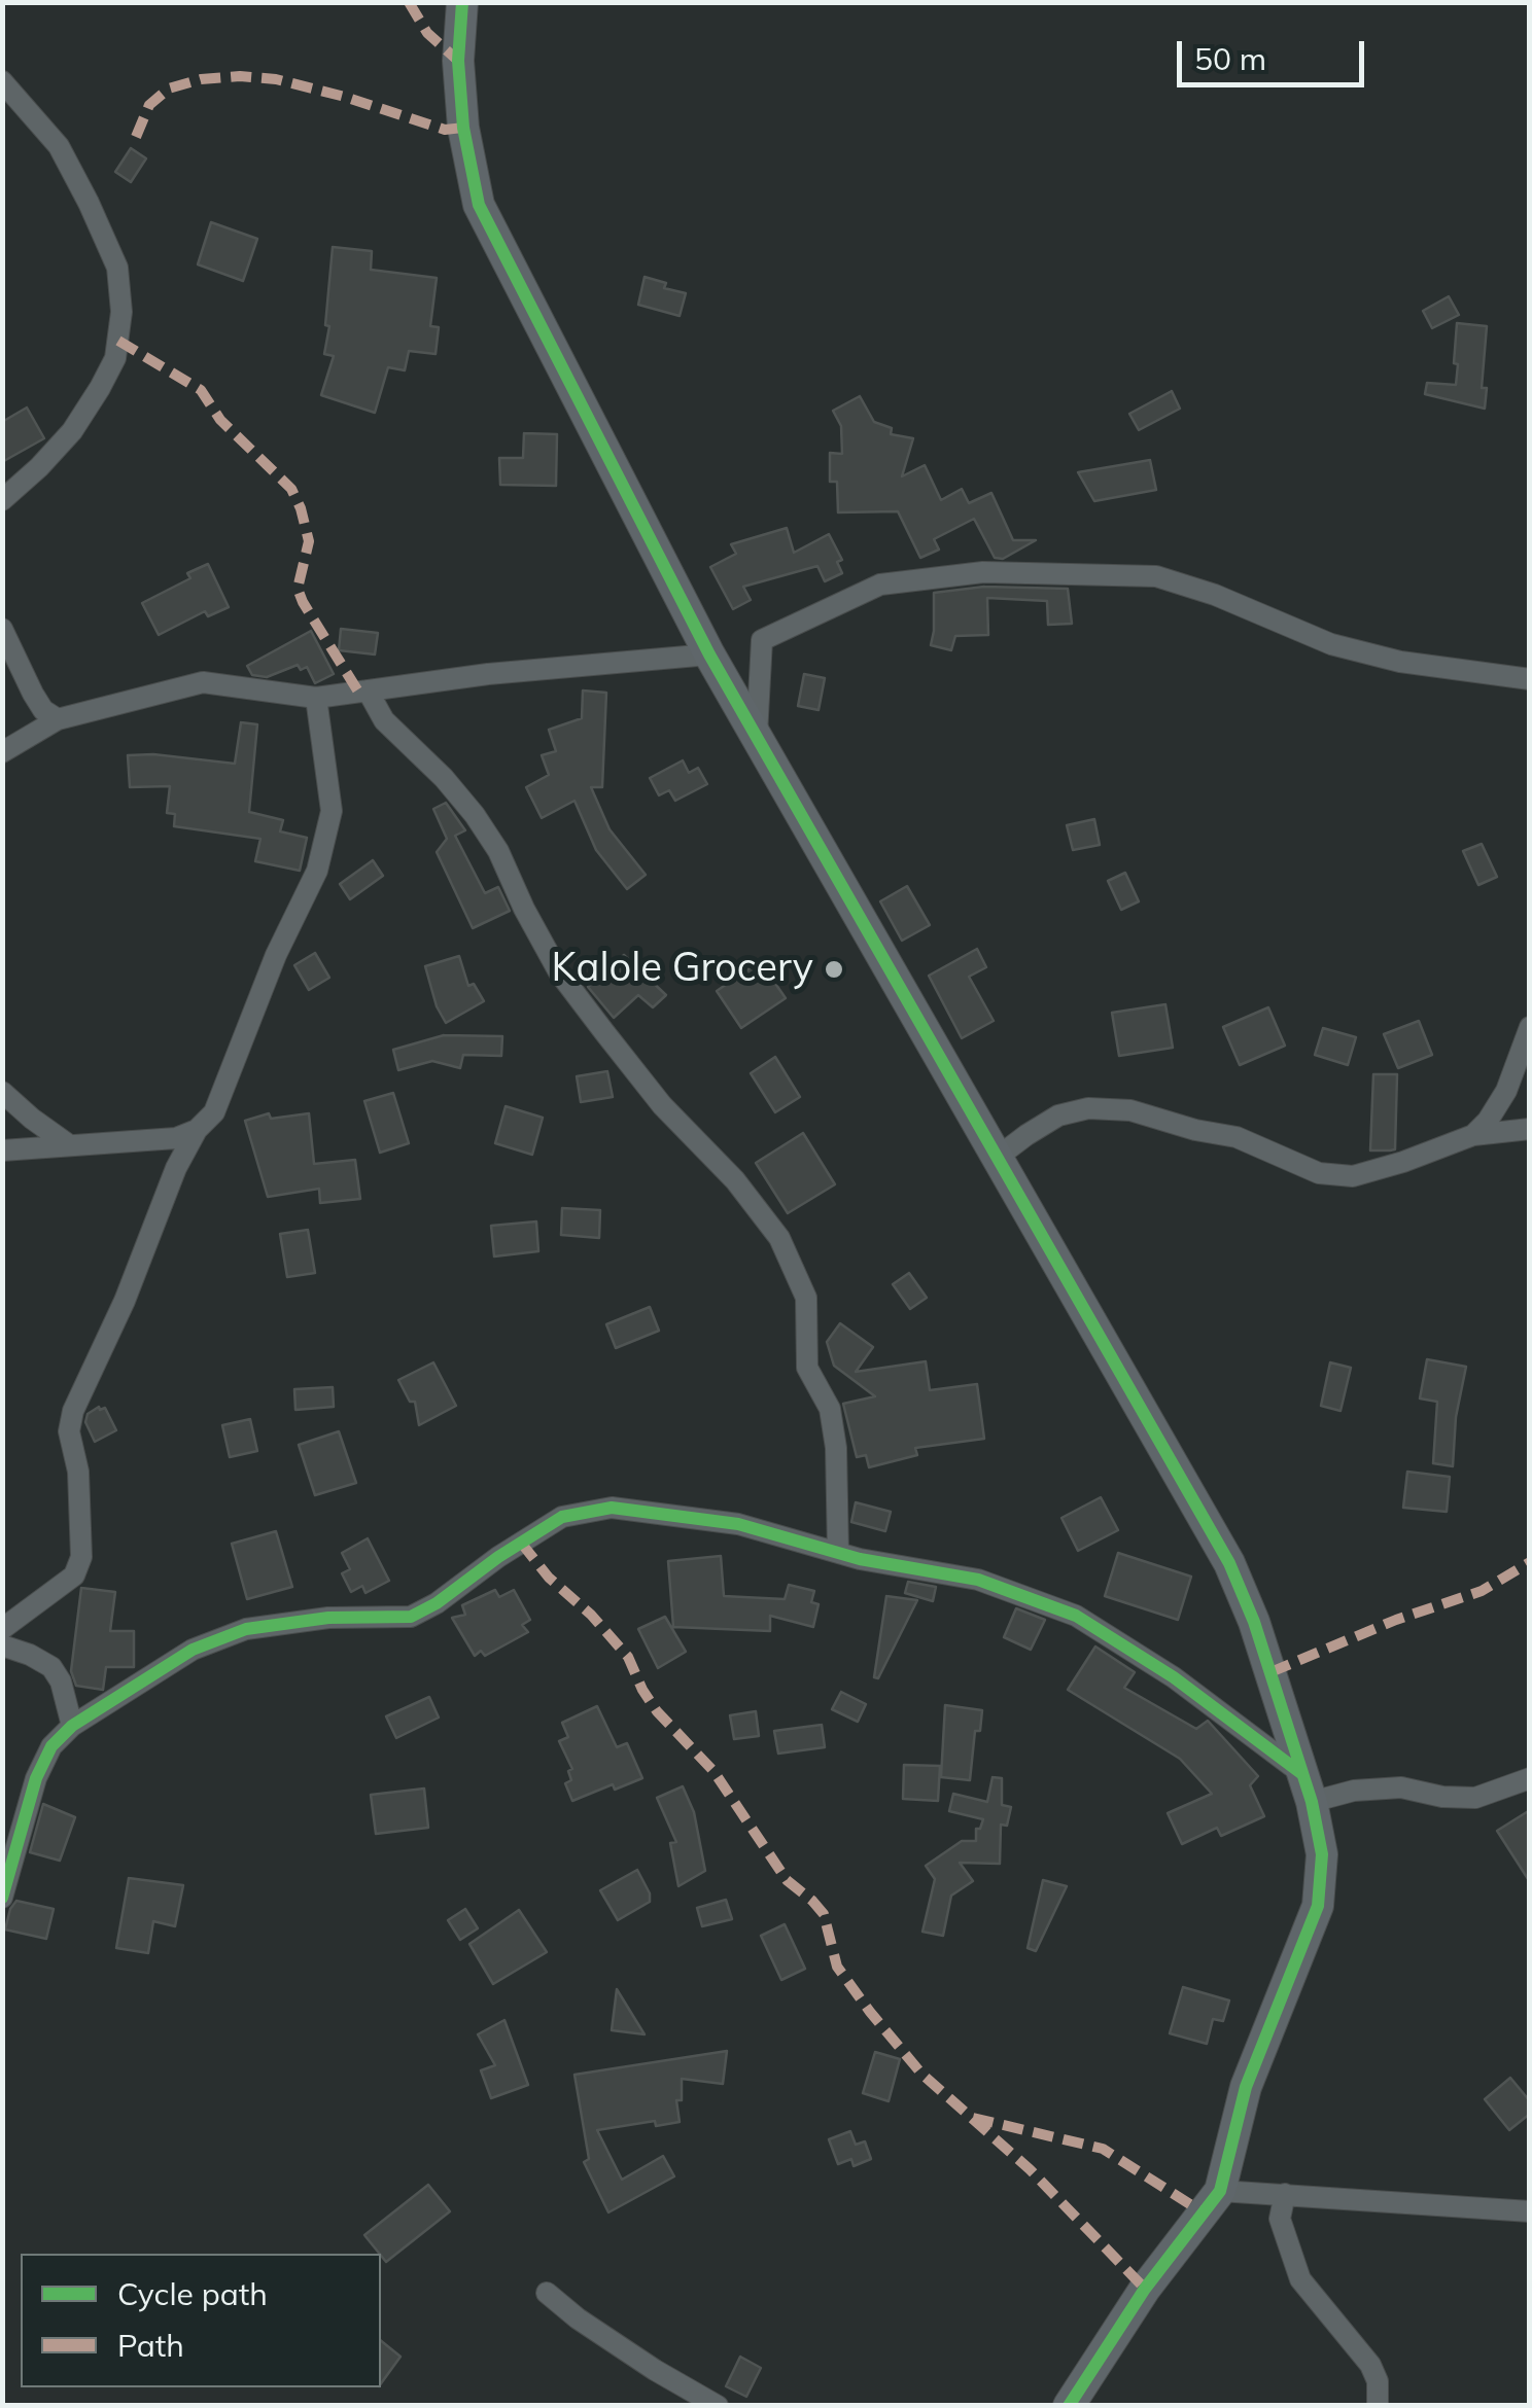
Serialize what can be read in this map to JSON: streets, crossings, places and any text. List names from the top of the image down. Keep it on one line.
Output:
{"places":["Kalole Grocery"],"legend":["Cycle path","Path"],"scale_bar":"50 m"}
